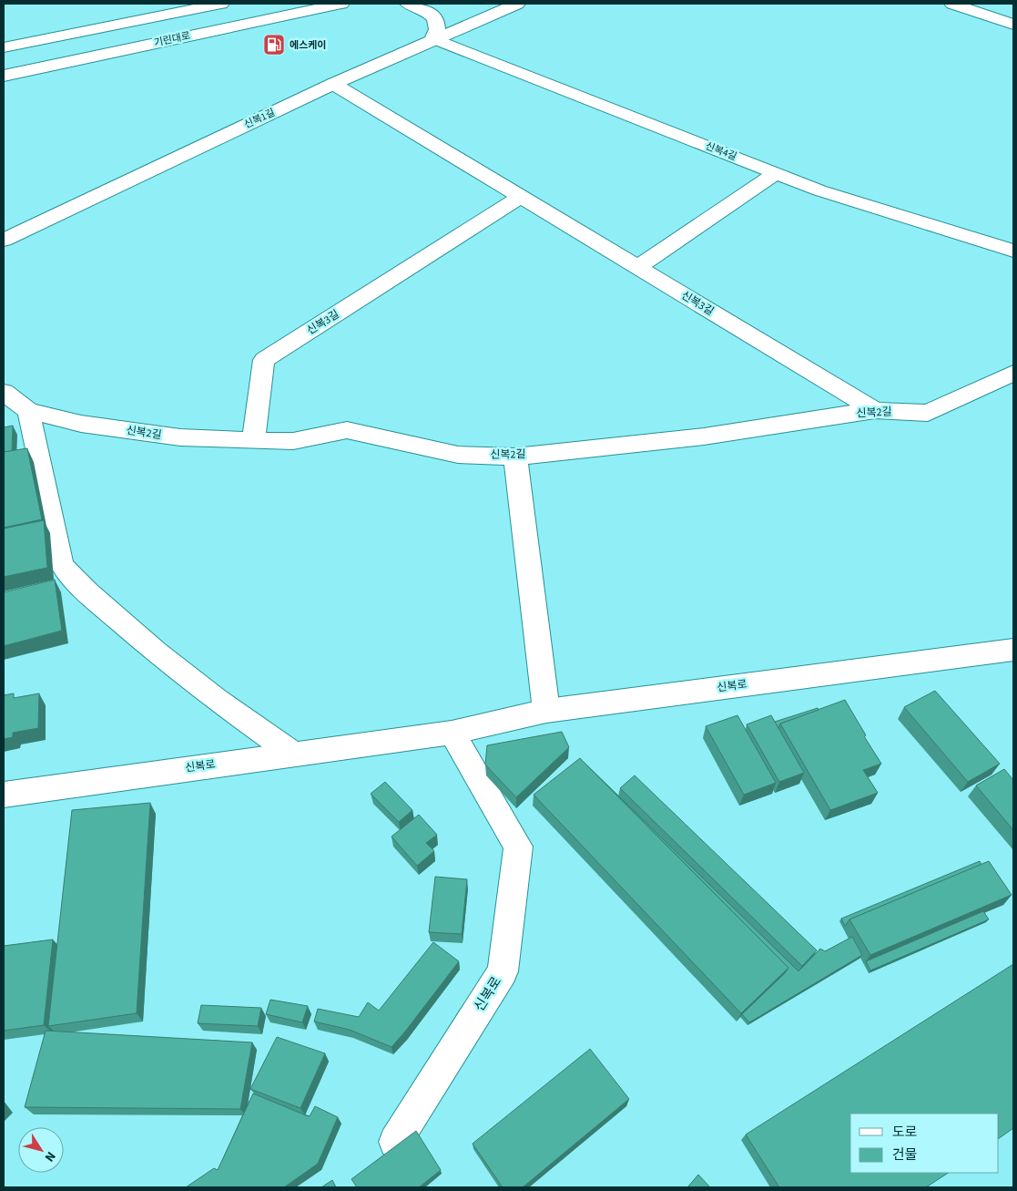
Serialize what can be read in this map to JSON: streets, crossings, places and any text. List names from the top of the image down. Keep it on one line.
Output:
{"streets":{"street":["기린대로","신복1길","신복4길","신복3길","신복2길","신복로"]},"crossings":[["신복1길","신복4길"],["신복1길","신복3길"],["신복3길","신복2길"]],"places":{"fuel station":["에스케이"]},"legend":["도로","건물"],"north":"bottom right"}
